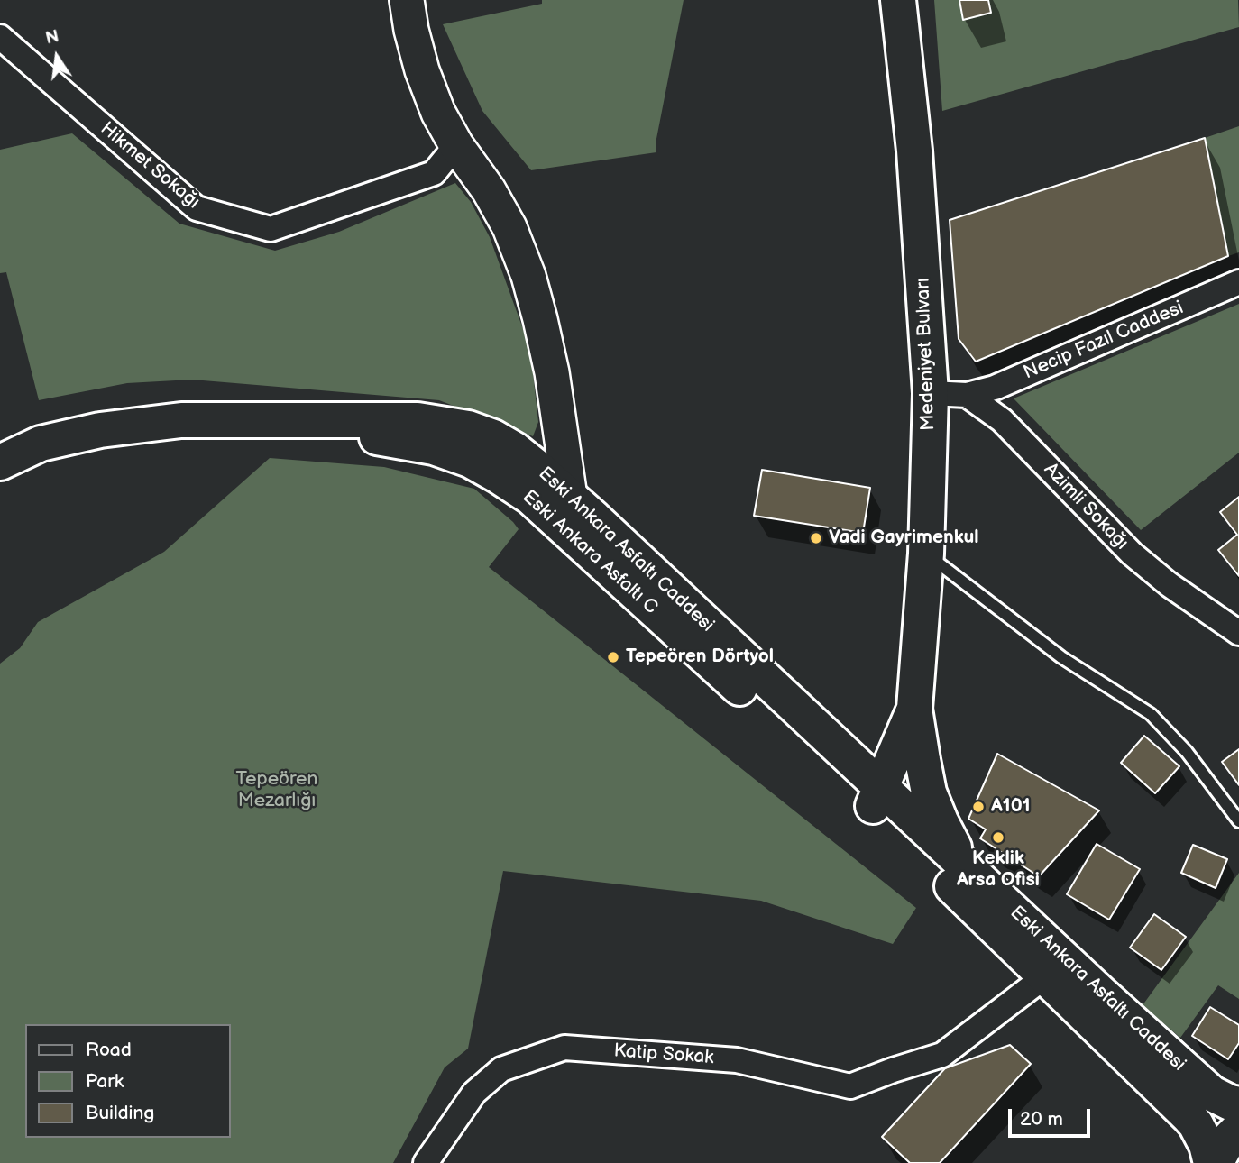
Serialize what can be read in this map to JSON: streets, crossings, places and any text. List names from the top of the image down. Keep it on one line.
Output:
{"streets":{"main road":["Medeniyet Bulvarı","Eski Ankara Asfaltı Caddesi","Eski Ankara Asfaltı C"],"street":["Hikmet Sokağı","Necip Fazıl Caddesi","Azimli Sokağı","Katip Sokak"]},"crossings":[["Necip Fazıl Caddesi","Azimli Sokağı"],["Medeniyet Bulvarı","Eski Ankara Asfaltı Caddesi"],["Eski Ankara Asfaltı Caddesi","Eski Ankara Asfaltı C"],["Eski Ankara Asfaltı Caddesi","Katip Sokak"]],"parks":["Tepeören Mezarlığı"],"places":["Vadi Gayrimenkul","Tepeören Dörtyol","A101","Keklik Arsa Ofisi"],"legend":["Road","Park","Building"],"scale_bar":"20 m","north":"top"}
